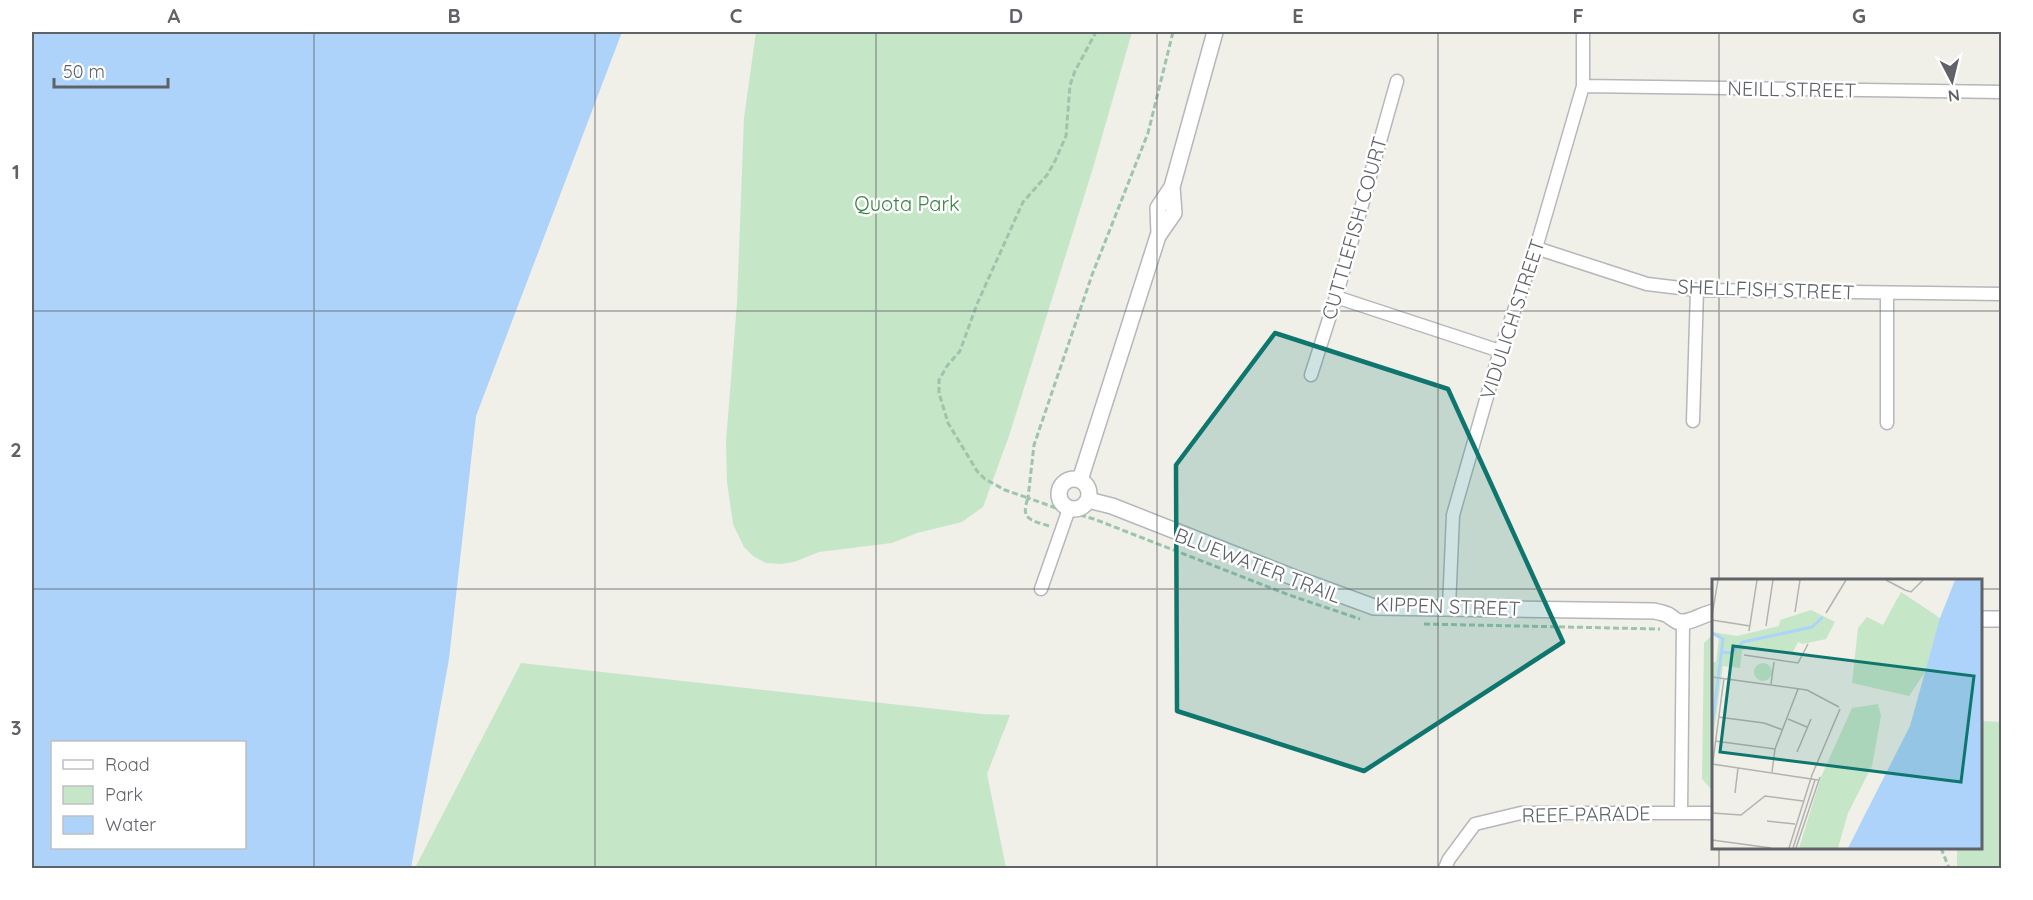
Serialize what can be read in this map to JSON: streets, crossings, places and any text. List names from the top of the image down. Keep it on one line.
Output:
{"streets":{"street":["NEILL STREET","CUTTLEFISH COURT","SHELLFISH STREET","VIDULICH STREET","KIPPEN STREET","REEF PARADE"],"path":["BLUEWATER TRAIL"]},"crossings":[["NEILL STREET","VIDULICH STREET"],["SHELLFISH STREET","VIDULICH STREET"],["VIDULICH STREET","KIPPEN STREET"],["BLUEWATER TRAIL","KIPPEN STREET"]],"parks":["Quota Park"],"legend":["Road","Park","Water"],"scale_bar":"50 m","north":"bottom","grid":{"columns":["A","B","C","D","E","F","G"],"rows":["1","2","3"]}}
